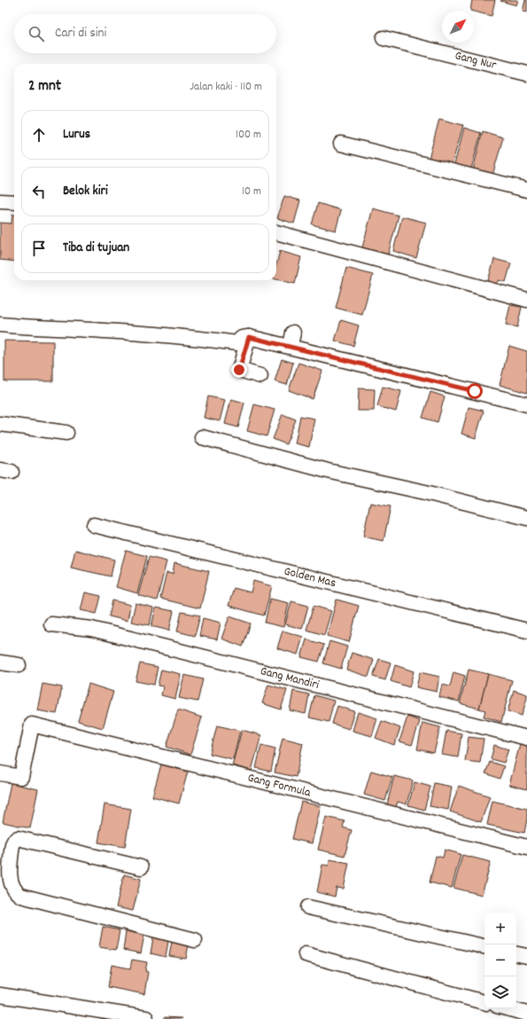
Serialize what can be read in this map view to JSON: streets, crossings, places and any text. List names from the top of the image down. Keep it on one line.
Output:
{"streets":{"street":["Gang Nur","Golden Mas","Gang Mandiri","Gang Formula"]},"north":"top right","page":{"search":"Cari di sini","heading":["2 mnt","Jalan kaki · 110 m"],"list":[["Lurus","100 m"],["Belok kiri","10 m"],"Tiba di tujuan"],"map_buttons":["+","−"]}}
